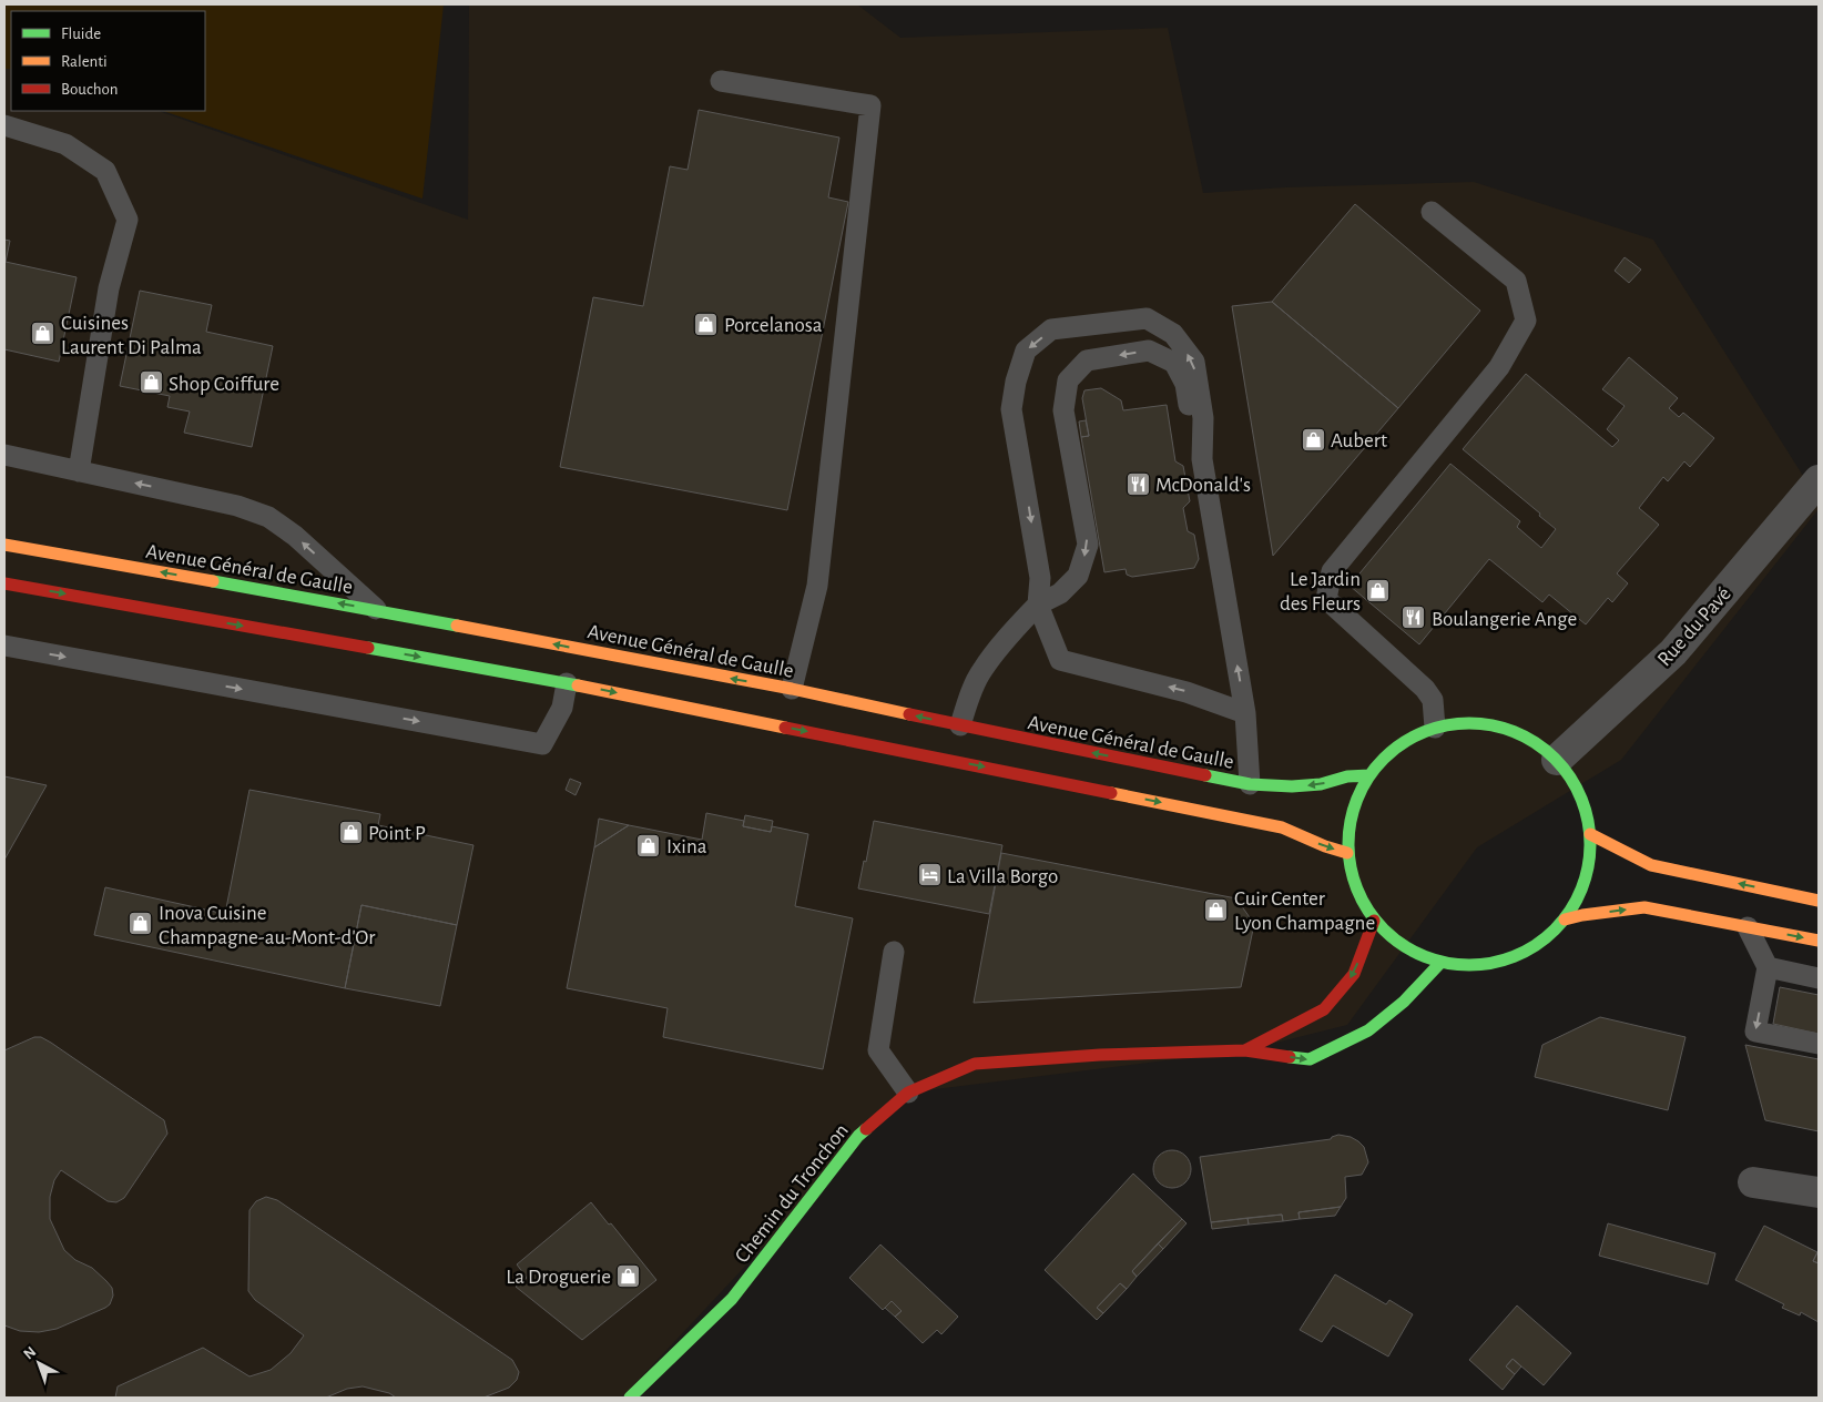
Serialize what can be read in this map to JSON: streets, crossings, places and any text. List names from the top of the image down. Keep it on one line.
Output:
{"streets":{"main road":["Avenue Général de Gaulle","Chemin du Tronchon"],"street":["Rue du Pavé"]},"places":{"shop":["Porcelanosa","Cuisines Laurent Di Palma","Shop Coiffure","Aubert","Le Jardin des Fleurs","Point P","Ixina","Cuir Center Lyon Champagne","Inova Cuisine Champagne-au-Mont-d'Or","La Droguerie"],"restaurant":["McDonald's","Boulangerie Ange"],"hotel":["La Villa Borgo"]},"legend":["Fluide","Ralenti","Bouchon"],"north":"top left"}
